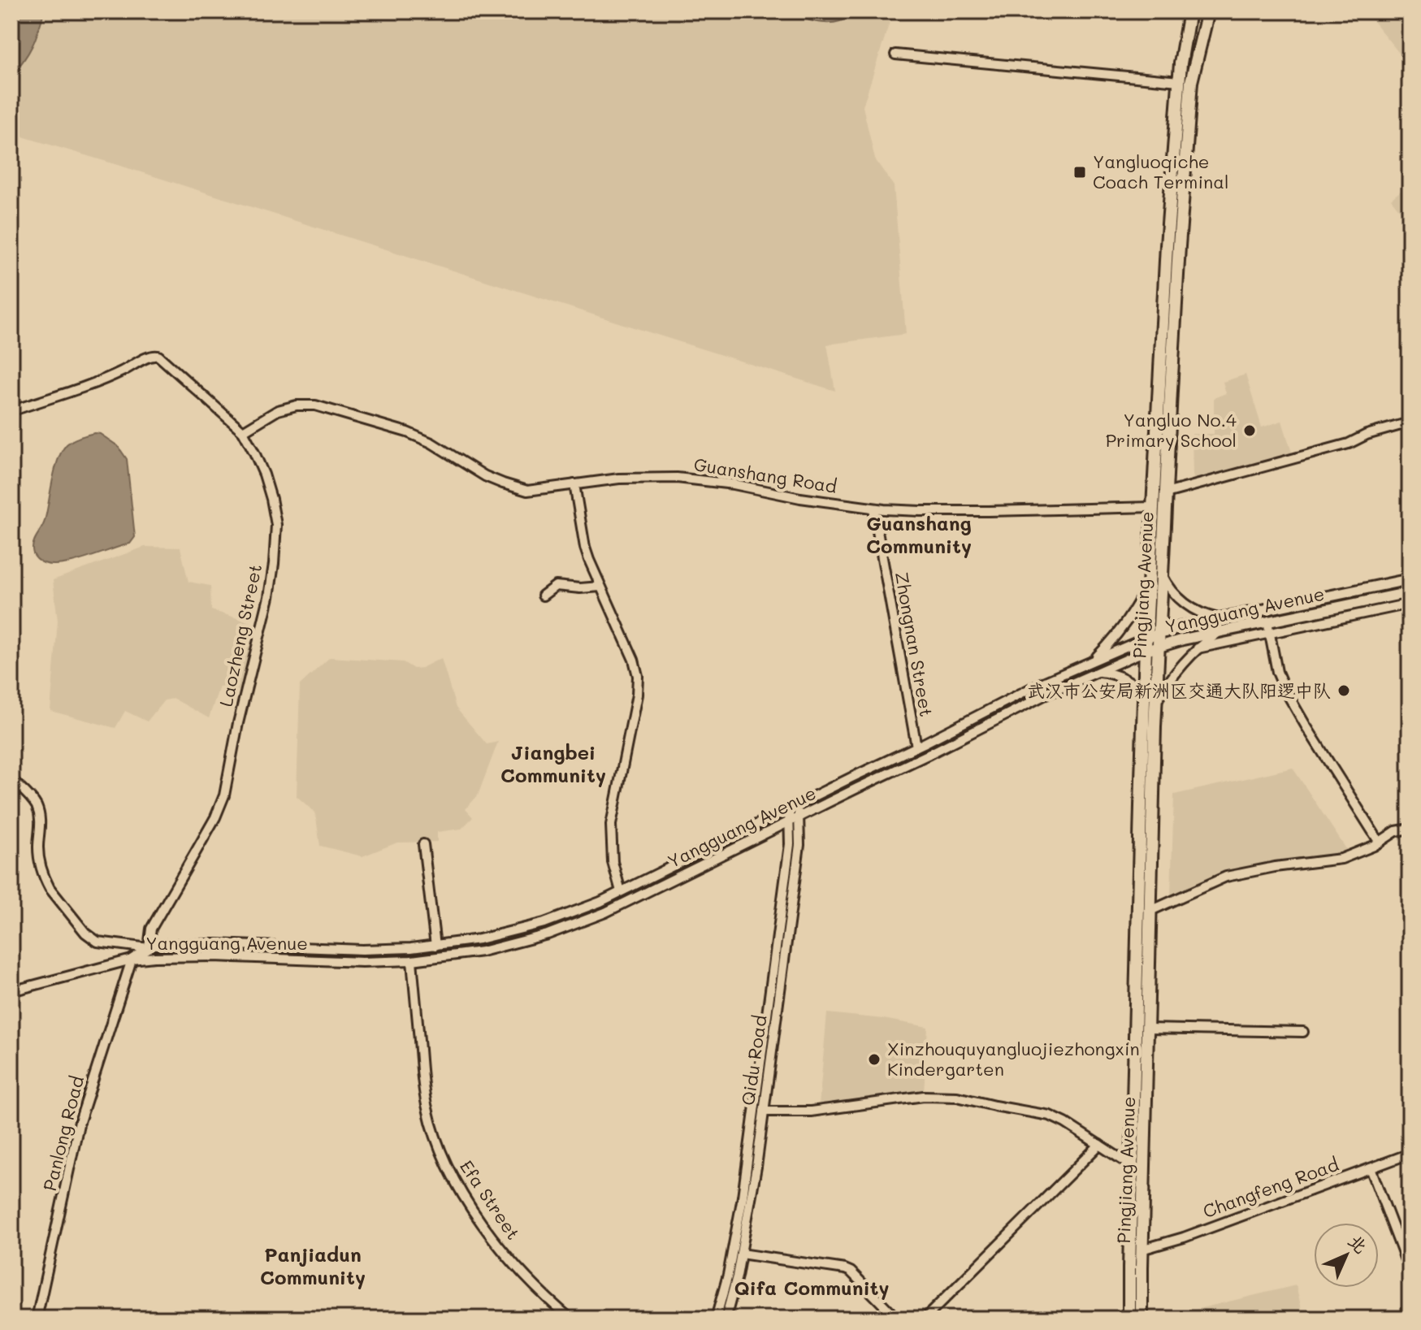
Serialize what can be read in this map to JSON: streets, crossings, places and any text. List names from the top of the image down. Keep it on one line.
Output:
{"streets":{"highway":["Pingjiang Avenue"],"main road":["Yangguang Avenue"],"street":["Guanshang Road","Laozheng Street","Zhongnan Street","Qidu Road","Panlong Road","Changfeng Road","Efa Street"]},"crossings":[["Guanshang Road","Pingjiang Avenue"],["Guanshang Road","Laozheng Street"],["Guanshang Road","Zhongnan Street"],["Pingjiang Avenue","Yangguang Avenue"],["Pingjiang Avenue","Changfeng Road"],["Yangguang Avenue","Laozheng Street"],["Yangguang Avenue","Zhongnan Street"],["Yangguang Avenue","Qidu Road"],["Yangguang Avenue","Panlong Road"],["Yangguang Avenue","Efa Street"]],"districts":["Guanshang Community","Jiangbei Community","Panjiadun Community","Qifa Community"],"places":{"transit":["Yangluoqiche Coach Terminal"],"other":["Yangluo No.4 Primary School","武汉市公安局新洲区交通大队阳逻中队","Xinzhouquyangluojiezhongxin Kindergarten"]},"north":"top right"}
